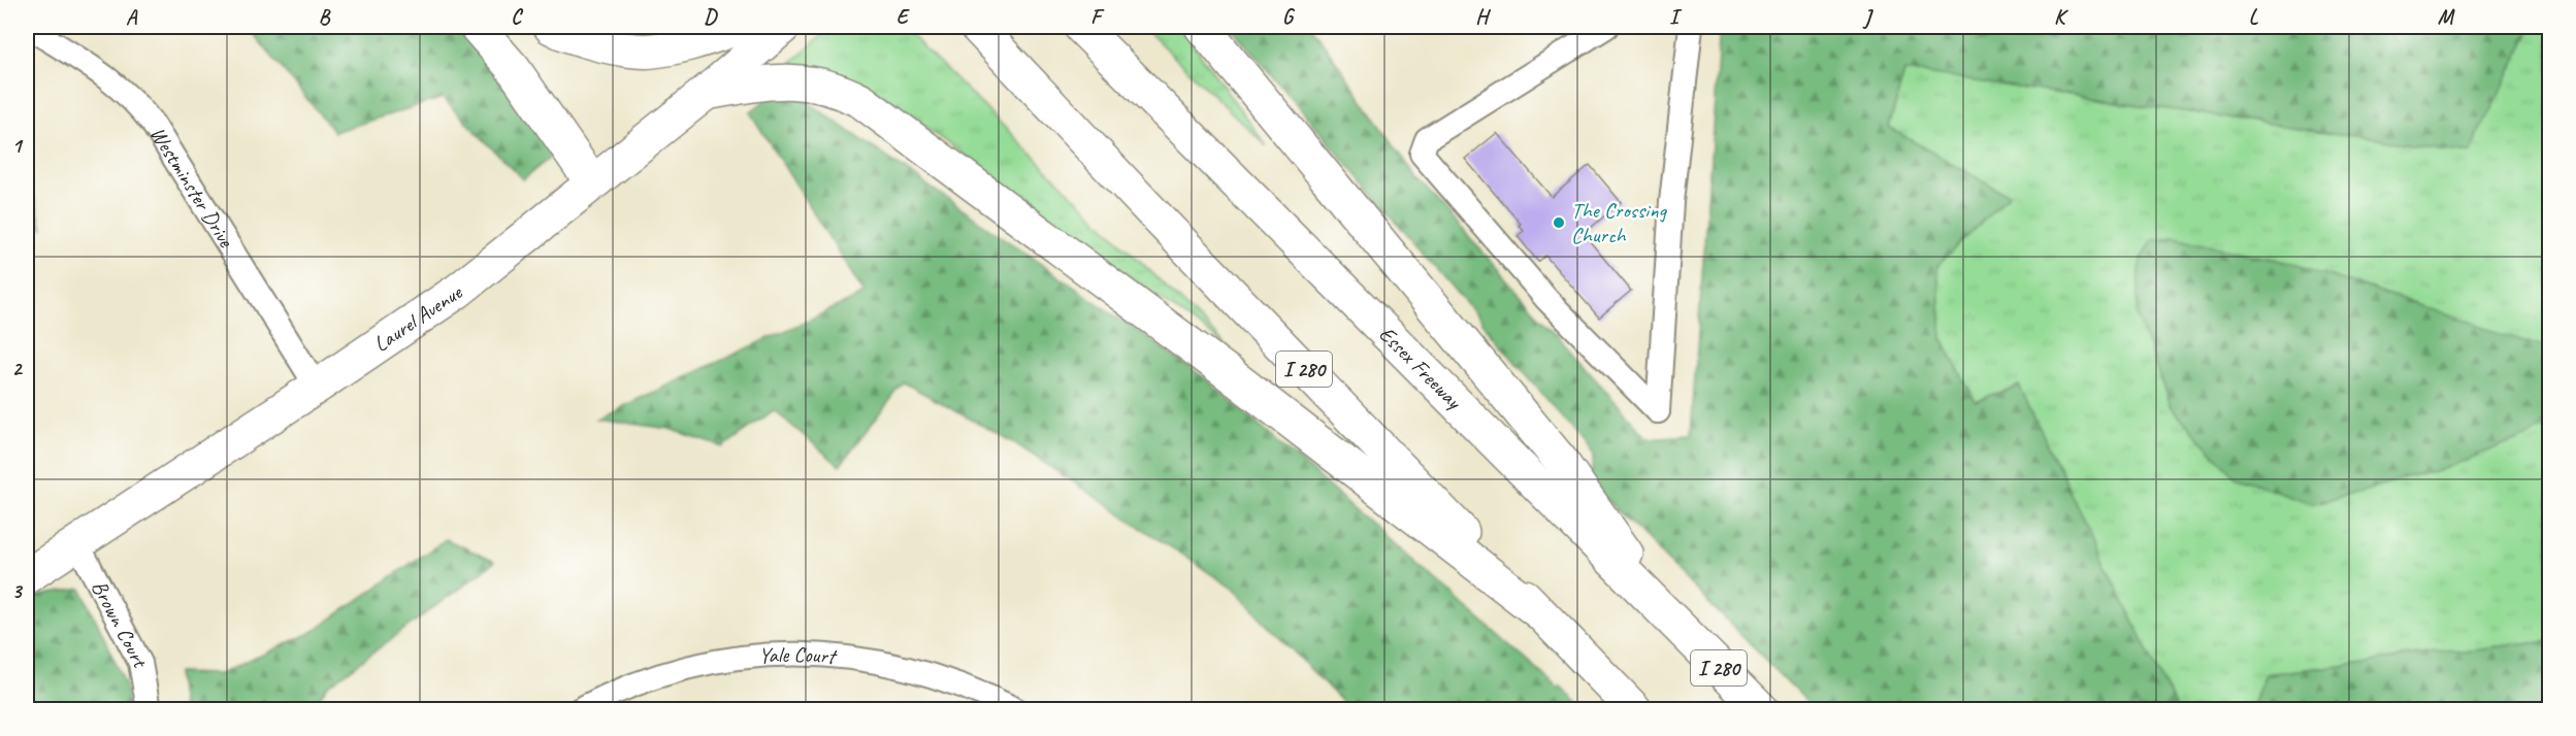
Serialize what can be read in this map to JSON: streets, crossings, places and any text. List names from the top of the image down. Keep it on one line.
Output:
{"streets":{"main road":["Laurel Avenue","I 280","Essex Freeway"],"street":["Westminster Drive","Brown Court","Yale Court"]},"crossings":[["Westminster Drive","Laurel Avenue"],["Laurel Avenue","Brown Court"]],"places":["The Crossing Church"],"grid":{"columns":["A","B","C","D","E","F","G","H","I","J","K","L","M"],"rows":["1","2","3"]}}
